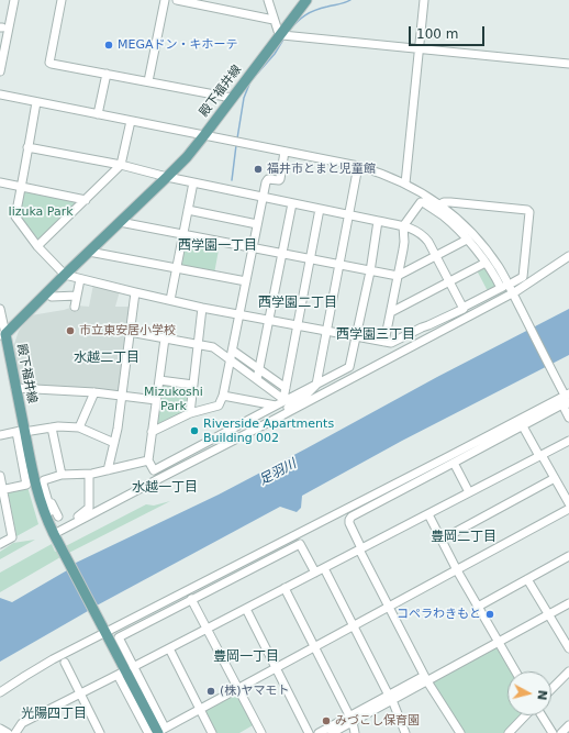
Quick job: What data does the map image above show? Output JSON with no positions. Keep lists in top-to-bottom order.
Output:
{
  "streets": {
    "main road": ["殿下福井線"]
  },
  "districts": [
    "西学園一丁目",
    "西学園二丁目",
    "西学園三丁目",
    "水越二丁目",
    "水越一丁目",
    "豊岡二丁目",
    "豊岡一丁目",
    "光陽四丁目"
  ],
  "water": ["足羽川"],
  "parks": ["Iizuka Park", "Mizukoshi Park"],
  "places": [
    "MEGAドン・キホーテ",
    "福井市とまと児童館",
    "市立東安居小学校",
    "Riverside Apartments Building 002",
    "コペラわきもと",
    "(株)ヤマモト",
    "みづこし保育園"
  ],
  "scale_bar": "100 m",
  "north": "right"
}
